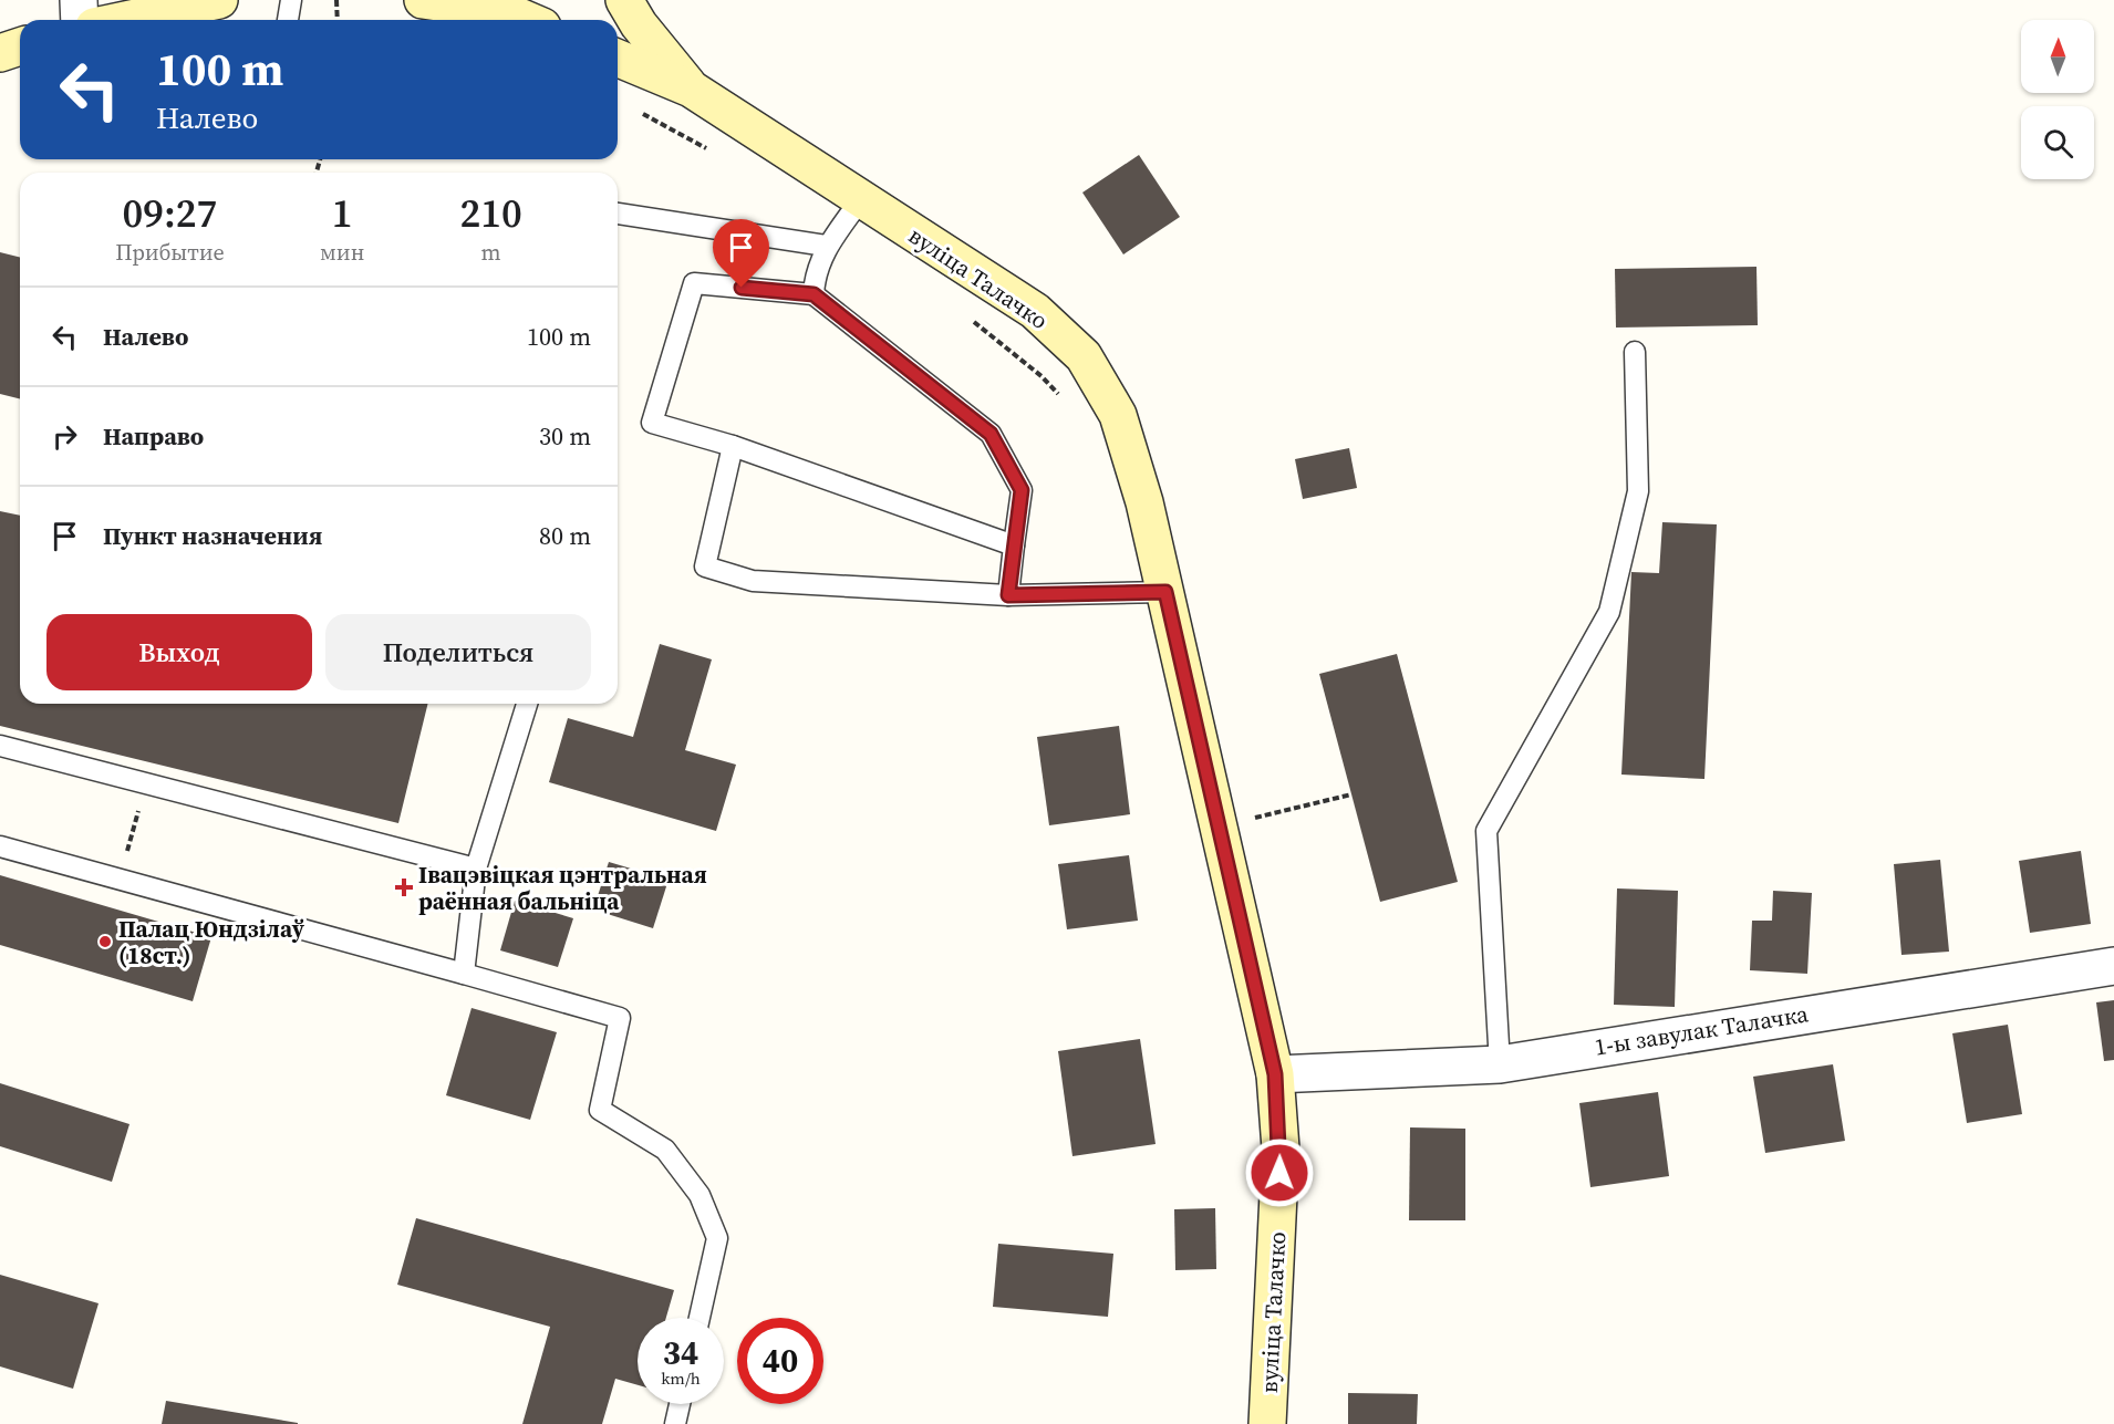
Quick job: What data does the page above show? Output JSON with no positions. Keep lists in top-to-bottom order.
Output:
{
  "streets": {
    "street": ["вуліца Талачко", "1-ы завулак Талачка"]
  },
  "crossings": [
    ["вуліца Талачко", "1-ы завулак Талачка"]
  ],
  "places": {
    "health": ["Івацэвіцкая цэнтральная раённая бальніца"],
    "other": ["Палац Юндзілаў (18ст.)"]
  },
  "north": "top",
  "page": {
    "turn": ["100 m", "Налево"],
    "eta": [
      "09:27",
      "Прибытие",
      "1",
      "мин",
      "210",
      "m"
    ],
    "list": [
      {
        "name": "Налево",
        "value": "100 m"
      },
      {
        "name": "Направо",
        "value": "30 m"
      },
      {
        "name": "Пункт назначения",
        "value": "80 m"
      }
    ],
    "buttons": ["Выход", "Поделиться"],
    "speed": "34 km/h",
    "limit": "40"
  }
}
